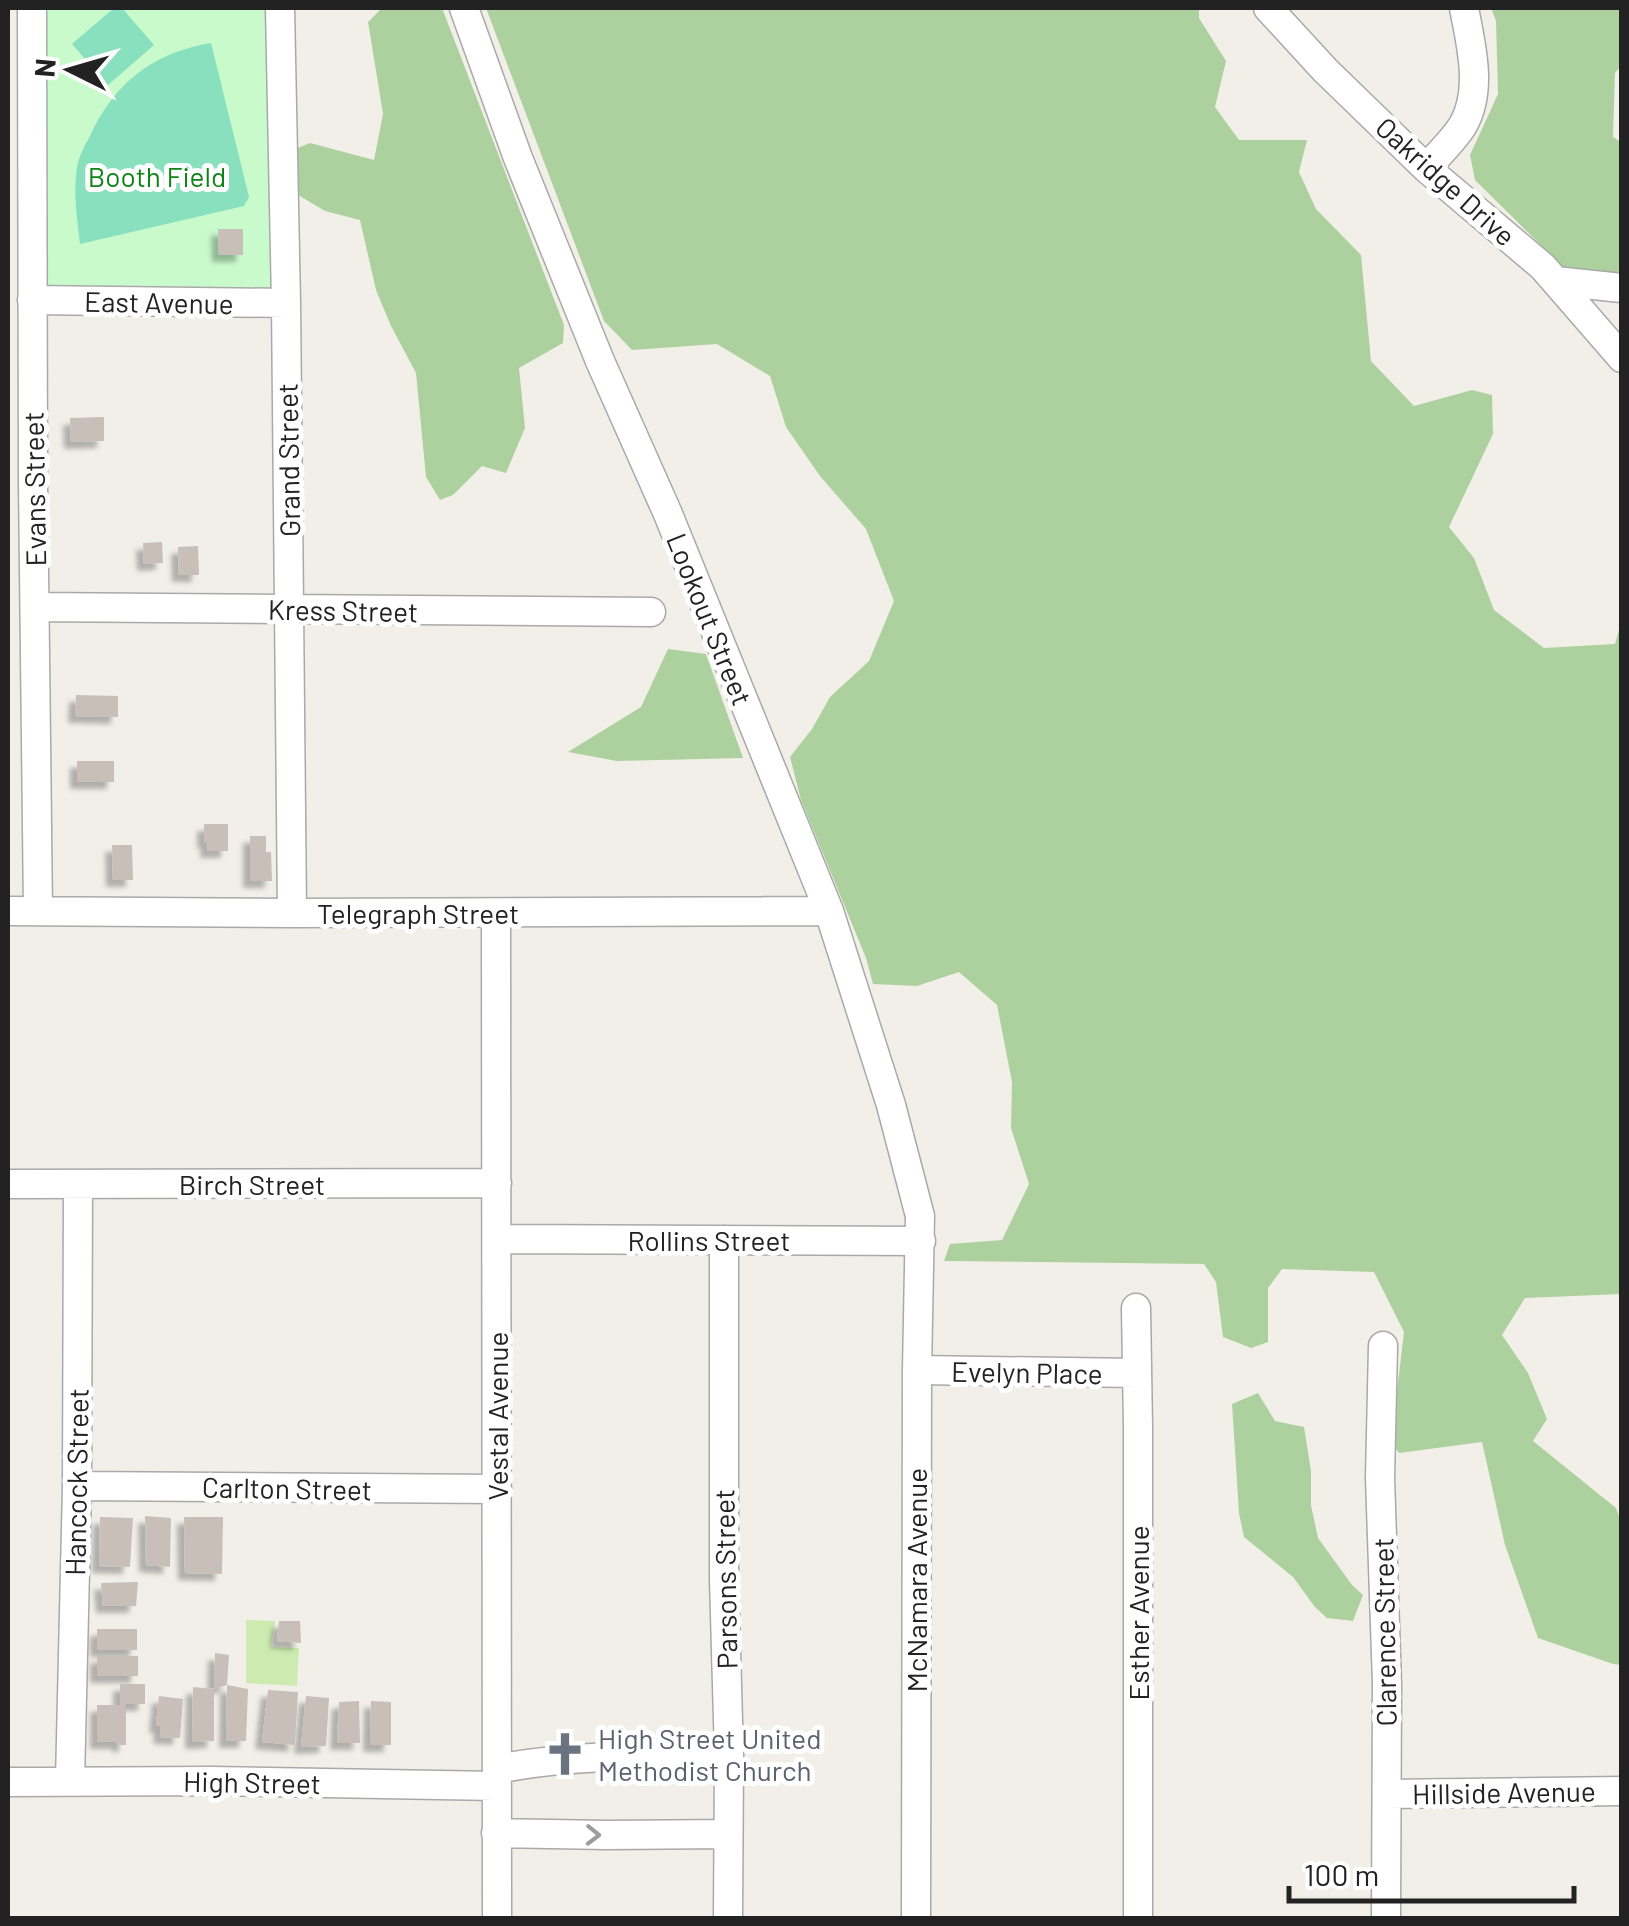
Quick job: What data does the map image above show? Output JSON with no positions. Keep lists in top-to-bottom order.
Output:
{
  "streets": {
    "street": [
      "Oakridge Drive",
      "East Avenue",
      "Grand Street",
      "Evans Street",
      "Kress Street",
      "Lookout Street",
      "Telegraph Street",
      "Birch Street",
      "Rollins Street",
      "Evelyn Place",
      "Vestal Avenue",
      "Hancock Street",
      "Carlton Street",
      "Parsons Street",
      "McNamara Avenue",
      "Esther Avenue",
      "Clarence Street",
      "High Street",
      "Hillside Avenue"
    ]
  },
  "crossings": [
    ["East Avenue", "Grand Street"],
    ["East Avenue", "Evans Street"],
    ["Grand Street", "Kress Street"],
    ["Grand Street", "Telegraph Street"],
    ["Evans Street", "Kress Street"],
    ["Evans Street", "Telegraph Street"],
    ["Lookout Street", "Telegraph Street"],
    ["Lookout Street", "Rollins Street"],
    ["Lookout Street", "McNamara Avenue"],
    ["Telegraph Street", "Vestal Avenue"],
    ["Birch Street", "Vestal Avenue"],
    ["Birch Street", "Hancock Street"],
    ["Rollins Street", "Vestal Avenue"],
    ["Rollins Street", "Parsons Street"],
    ["Rollins Street", "McNamara Avenue"],
    ["Evelyn Place", "McNamara Avenue"],
    ["Evelyn Place", "Esther Avenue"],
    ["Vestal Avenue", "Carlton Street"],
    ["Vestal Avenue", "High Street"],
    ["Hancock Street", "Carlton Street"],
    ["Hancock Street", "High Street"],
    ["Parsons Street", "High Street"],
    ["Clarence Street", "Hillside Avenue"]
  ],
  "parks": ["Booth Field"],
  "places": {
    "church": ["High Street United Methodist Church"]
  },
  "scale_bar": "100 m",
  "north": "left"
}
